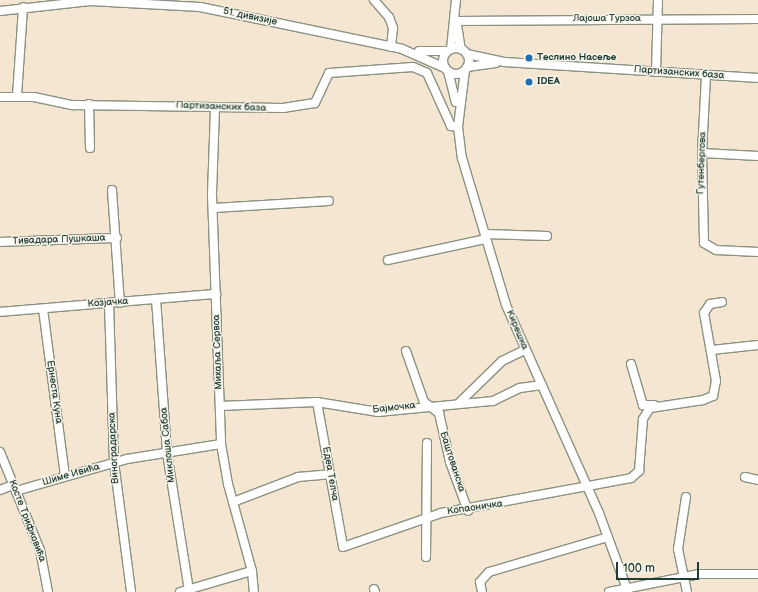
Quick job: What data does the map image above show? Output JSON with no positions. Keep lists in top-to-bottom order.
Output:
{
  "streets": {
    "street": [
      "51. дивизије",
      "Лајоша Турзоа",
      "Партизанских база",
      "Гутенбергова",
      "Тивадара Пушкаша",
      "Козјачка",
      "Кирешка",
      "Михаља Сервоа",
      "Ернеста Куна",
      "Бајмочка",
      "Миклоша Сабоа",
      "Виноградарска",
      "Баштованска",
      "Едеа Телча",
      "Шиме Ивића",
      "Копаоничка",
      "Косте Трифковића"
    ]
  },
  "crossings": [
    ["51. дивизије", "Партизанских база"],
    ["51. дивизије", "Кирешка"],
    ["Партизанских база", "Гутенбергова"],
    ["Партизанских база", "Кирешка"],
    ["Партизанских база", "Михаља Сервоа"],
    ["Козјачка", "Михаља Сервоа"],
    ["Козјачка", "Ернеста Куна"],
    ["Козјачка", "Миклоша Сабоа"],
    ["Козјачка", "Виноградарска"],
    ["Кирешка", "Бајмочка"],
    ["Кирешка", "Копаоничка"],
    ["Михаља Сервоа", "Бајмочка"],
    ["Михаља Сервоа", "Шиме Ивића"],
    ["Ернеста Куна", "Шиме Ивића"],
    ["Бајмочка", "Баштованска"],
    ["Бајмочка", "Едеа Телча"],
    ["Миклоша Сабоа", "Шиме Ивића"],
    ["Виноградарска", "Шиме Ивића"],
    ["Баштованска", "Копаоничка"],
    ["Едеа Телча", "Копаоничка"],
    ["Шиме Ивића", "Косте Трифковића"]
  ],
  "places": ["Теслино Насеље", "IDEA"],
  "scale_bar": "100 m"
}
